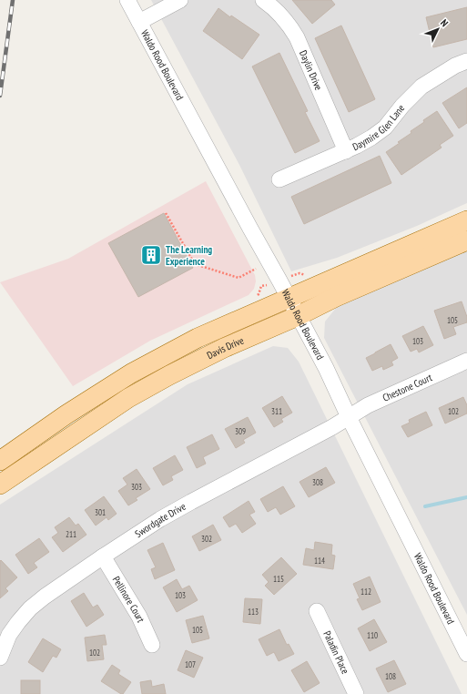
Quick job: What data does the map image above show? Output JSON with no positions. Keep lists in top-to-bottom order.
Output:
{
  "streets": {
    "main road": ["Davis Drive"],
    "street": [
      "Waldo Rood Boulevard",
      "Daylin Drive",
      "Daymire Glen Lane",
      "Chestone Court",
      "Swordgate Drive",
      "Pellinore Court",
      "Paladin Place"
    ]
  },
  "crossings": [
    ["Waldo Rood Boulevard", "Davis Drive"],
    ["Waldo Rood Boulevard", "Chestone Court"],
    ["Waldo Rood Boulevard", "Swordgate Drive"],
    ["Daylin Drive", "Daymire Glen Lane"],
    ["Chestone Court", "Swordgate Drive"],
    ["Swordgate Drive", "Pellinore Court"]
  ],
  "places": {
    "building": ["The Learning Experience"]
  },
  "house_numbers": [
    "105",
    "103",
    "311",
    "102",
    "309",
    "308",
    "303",
    "301",
    "211",
    "302",
    "114",
    "115",
    "112",
    "103",
    "113",
    "105",
    "110",
    "102",
    "107",
    "108"
  ],
  "north": "top right"
}
